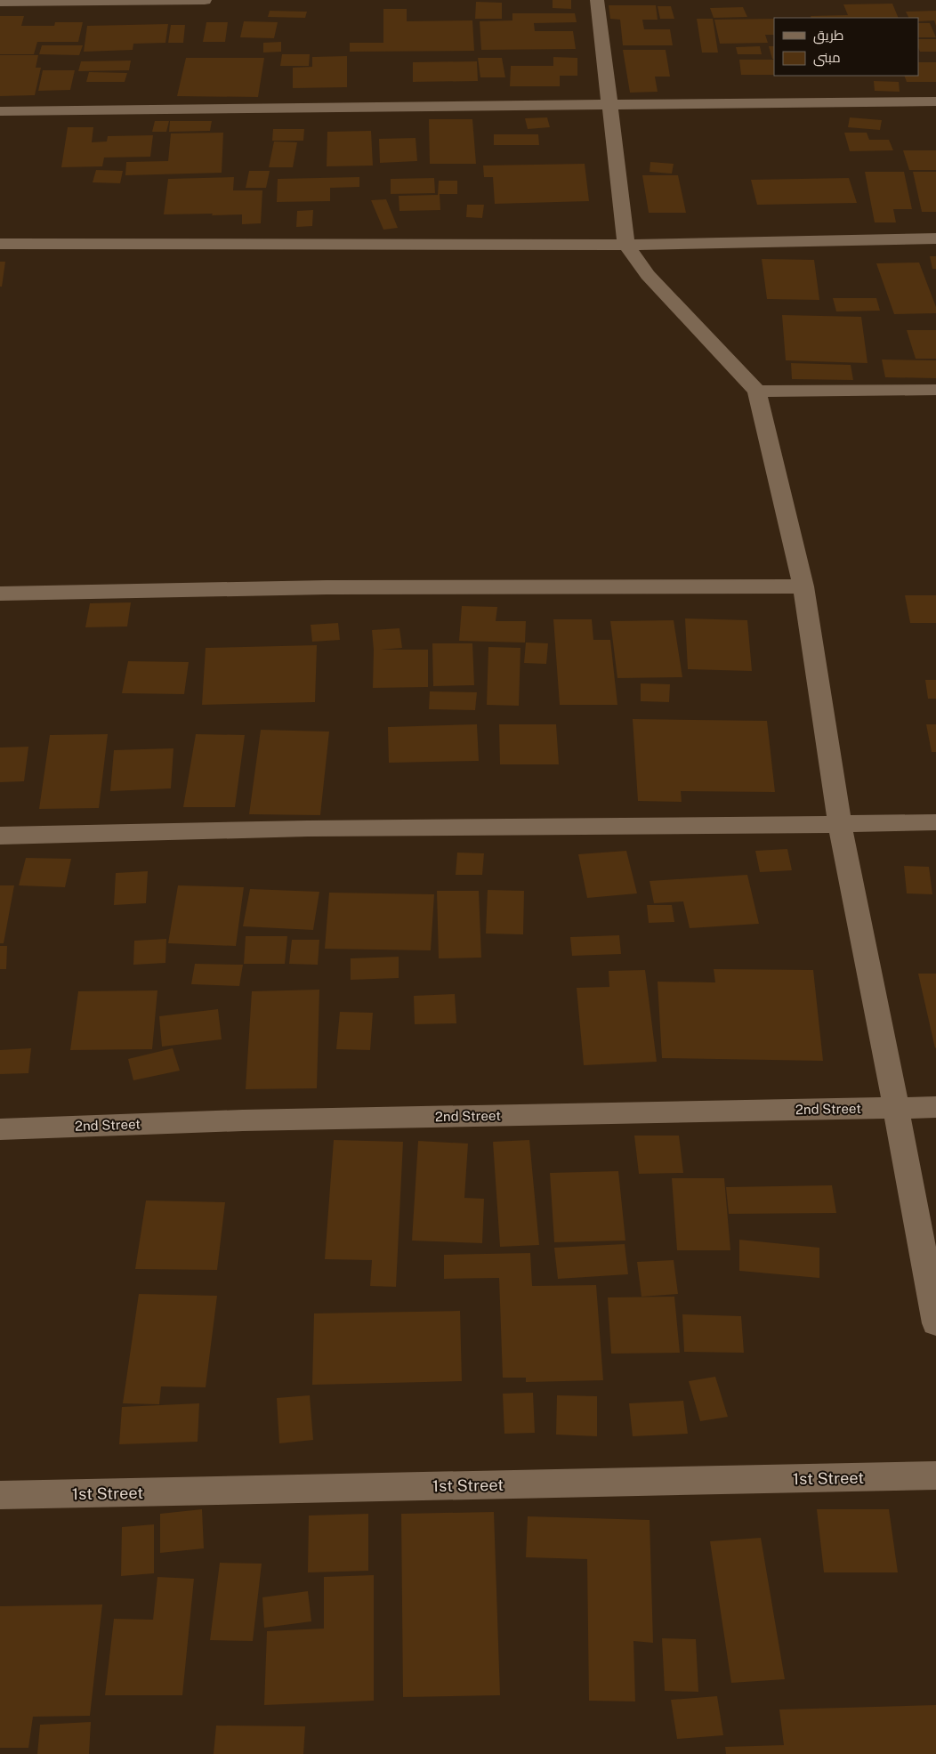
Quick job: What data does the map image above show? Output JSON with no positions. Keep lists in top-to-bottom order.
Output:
{
  "streets": {
    "street": ["2nd Street", "1st Street"]
  },
  "legend": ["طريق", "مبنى"]
}
